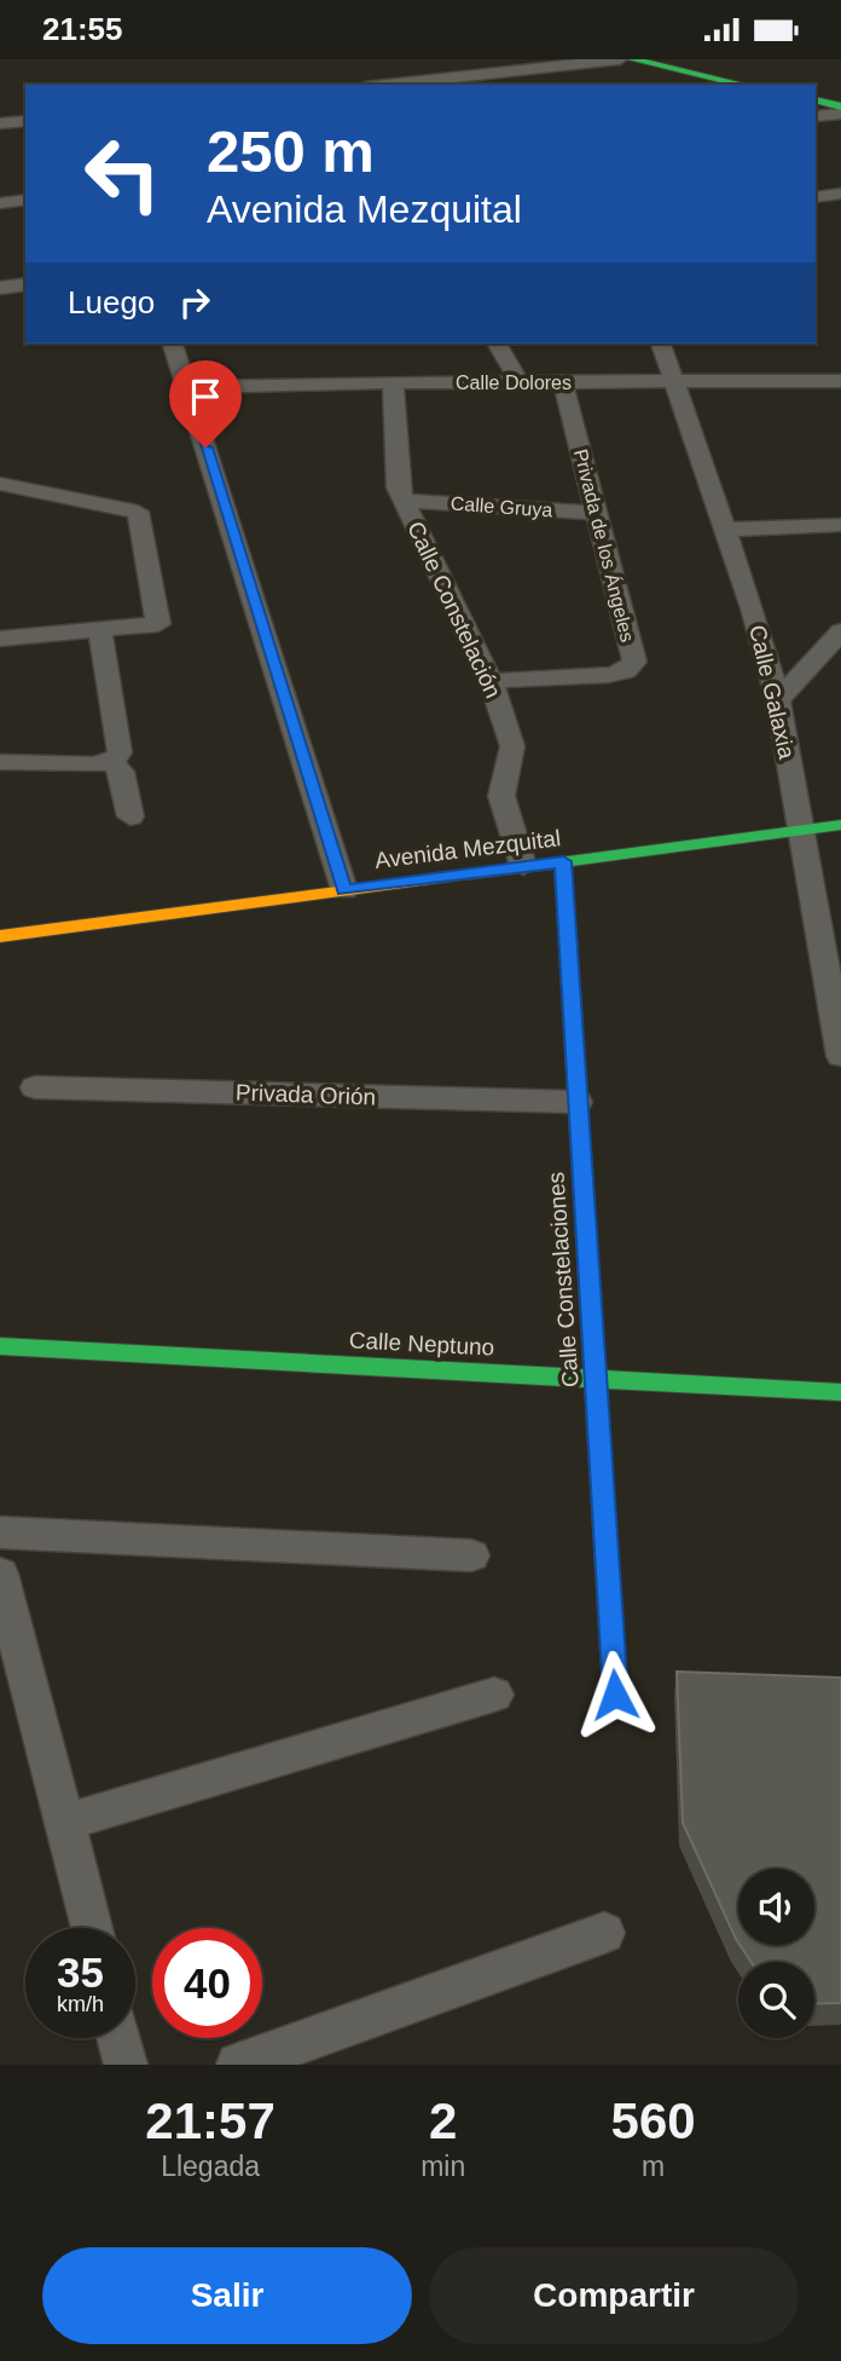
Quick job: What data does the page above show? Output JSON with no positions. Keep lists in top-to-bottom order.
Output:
{
  "streets": {
    "street": [
      "Calle Dolores",
      "Calle Gruya",
      "Privada de los Ángeles",
      "Calle Constelación",
      "Calle Galaxia",
      "Avenida Mezquital",
      "Privada Orión",
      "Calle Constelaciones",
      "Calle Neptuno"
    ]
  },
  "crossings": [
    ["Calle Dolores", "Privada de los Ángeles"],
    ["Calle Dolores", "Calle Constelación"],
    ["Calle Dolores", "Calle Galaxia"],
    ["Calle Gruya", "Privada de los Ángeles"],
    ["Calle Gruya", "Calle Constelación"],
    ["Privada de los Ángeles", "Calle Constelación"],
    ["Calle Constelación", "Avenida Mezquital"],
    ["Calle Galaxia", "Avenida Mezquital"],
    ["Avenida Mezquital", "Calle Constelaciones"],
    ["Privada Orión", "Calle Constelaciones"],
    ["Calle Constelaciones", "Calle Neptuno"]
  ],
  "page": {
    "status": "21:55",
    "turn": ["250 m", "Avenida Mezquital"],
    "then": "Luego",
    "speed": "35 km/h",
    "limit": "40",
    "eta": [
      "21:57",
      "Llegada",
      "2",
      "min",
      "560",
      "m"
    ],
    "buttons": ["Salir", "Compartir"]
  }
}
